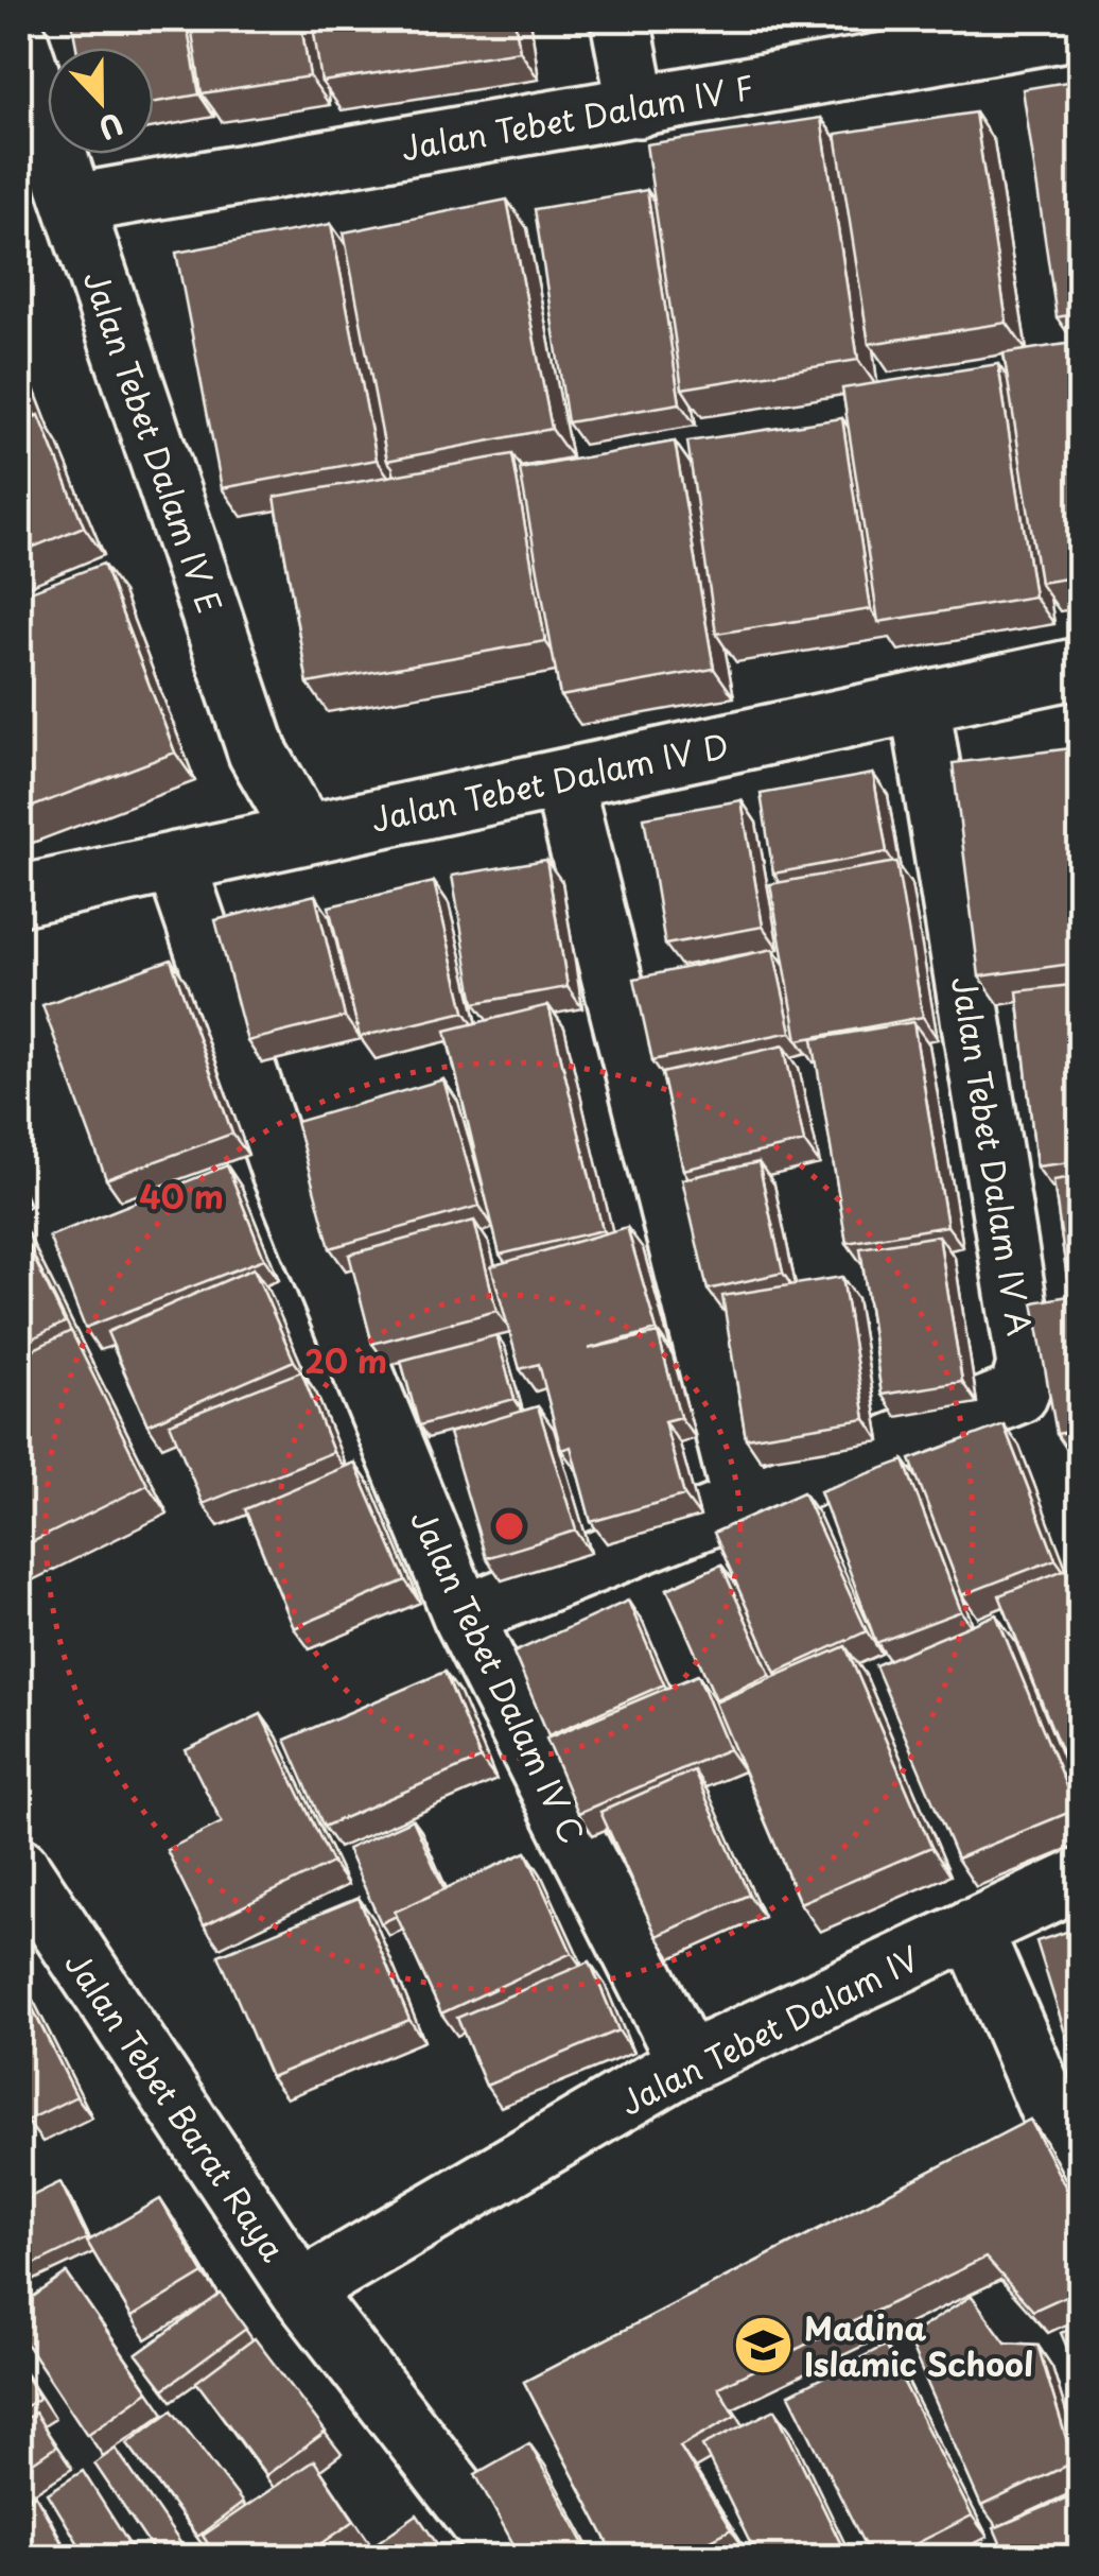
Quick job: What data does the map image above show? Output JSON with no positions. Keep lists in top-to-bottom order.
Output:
{
  "streets": {
    "street": [
      "Jalan Tebet Dalam IV F",
      "Jalan Tebet Dalam IV E",
      "Jalan Tebet Dalam IV D",
      "Jalan Tebet Dalam IV A",
      "Jalan Tebet Dalam IV C",
      "Jalan Tebet Dalam IV",
      "Jalan Tebet Barat Raya"
    ]
  },
  "crossings": [
    ["Jalan Tebet Dalam IV F", "Jalan Tebet Dalam IV E"],
    ["Jalan Tebet Dalam IV E", "Jalan Tebet Dalam IV D"],
    ["Jalan Tebet Dalam IV D", "Jalan Tebet Dalam IV A"],
    ["Jalan Tebet Dalam IV D", "Jalan Tebet Dalam IV C"],
    ["Jalan Tebet Dalam IV A", "Jalan Tebet Dalam IV C"],
    ["Jalan Tebet Dalam IV C", "Jalan Tebet Dalam IV"],
    ["Jalan Tebet Dalam IV", "Jalan Tebet Barat Raya"]
  ],
  "places": {
    "school or university": ["Madina Islamic School"]
  },
  "north": "bottom",
  "rings": ["40 m", "20 m"]
}
